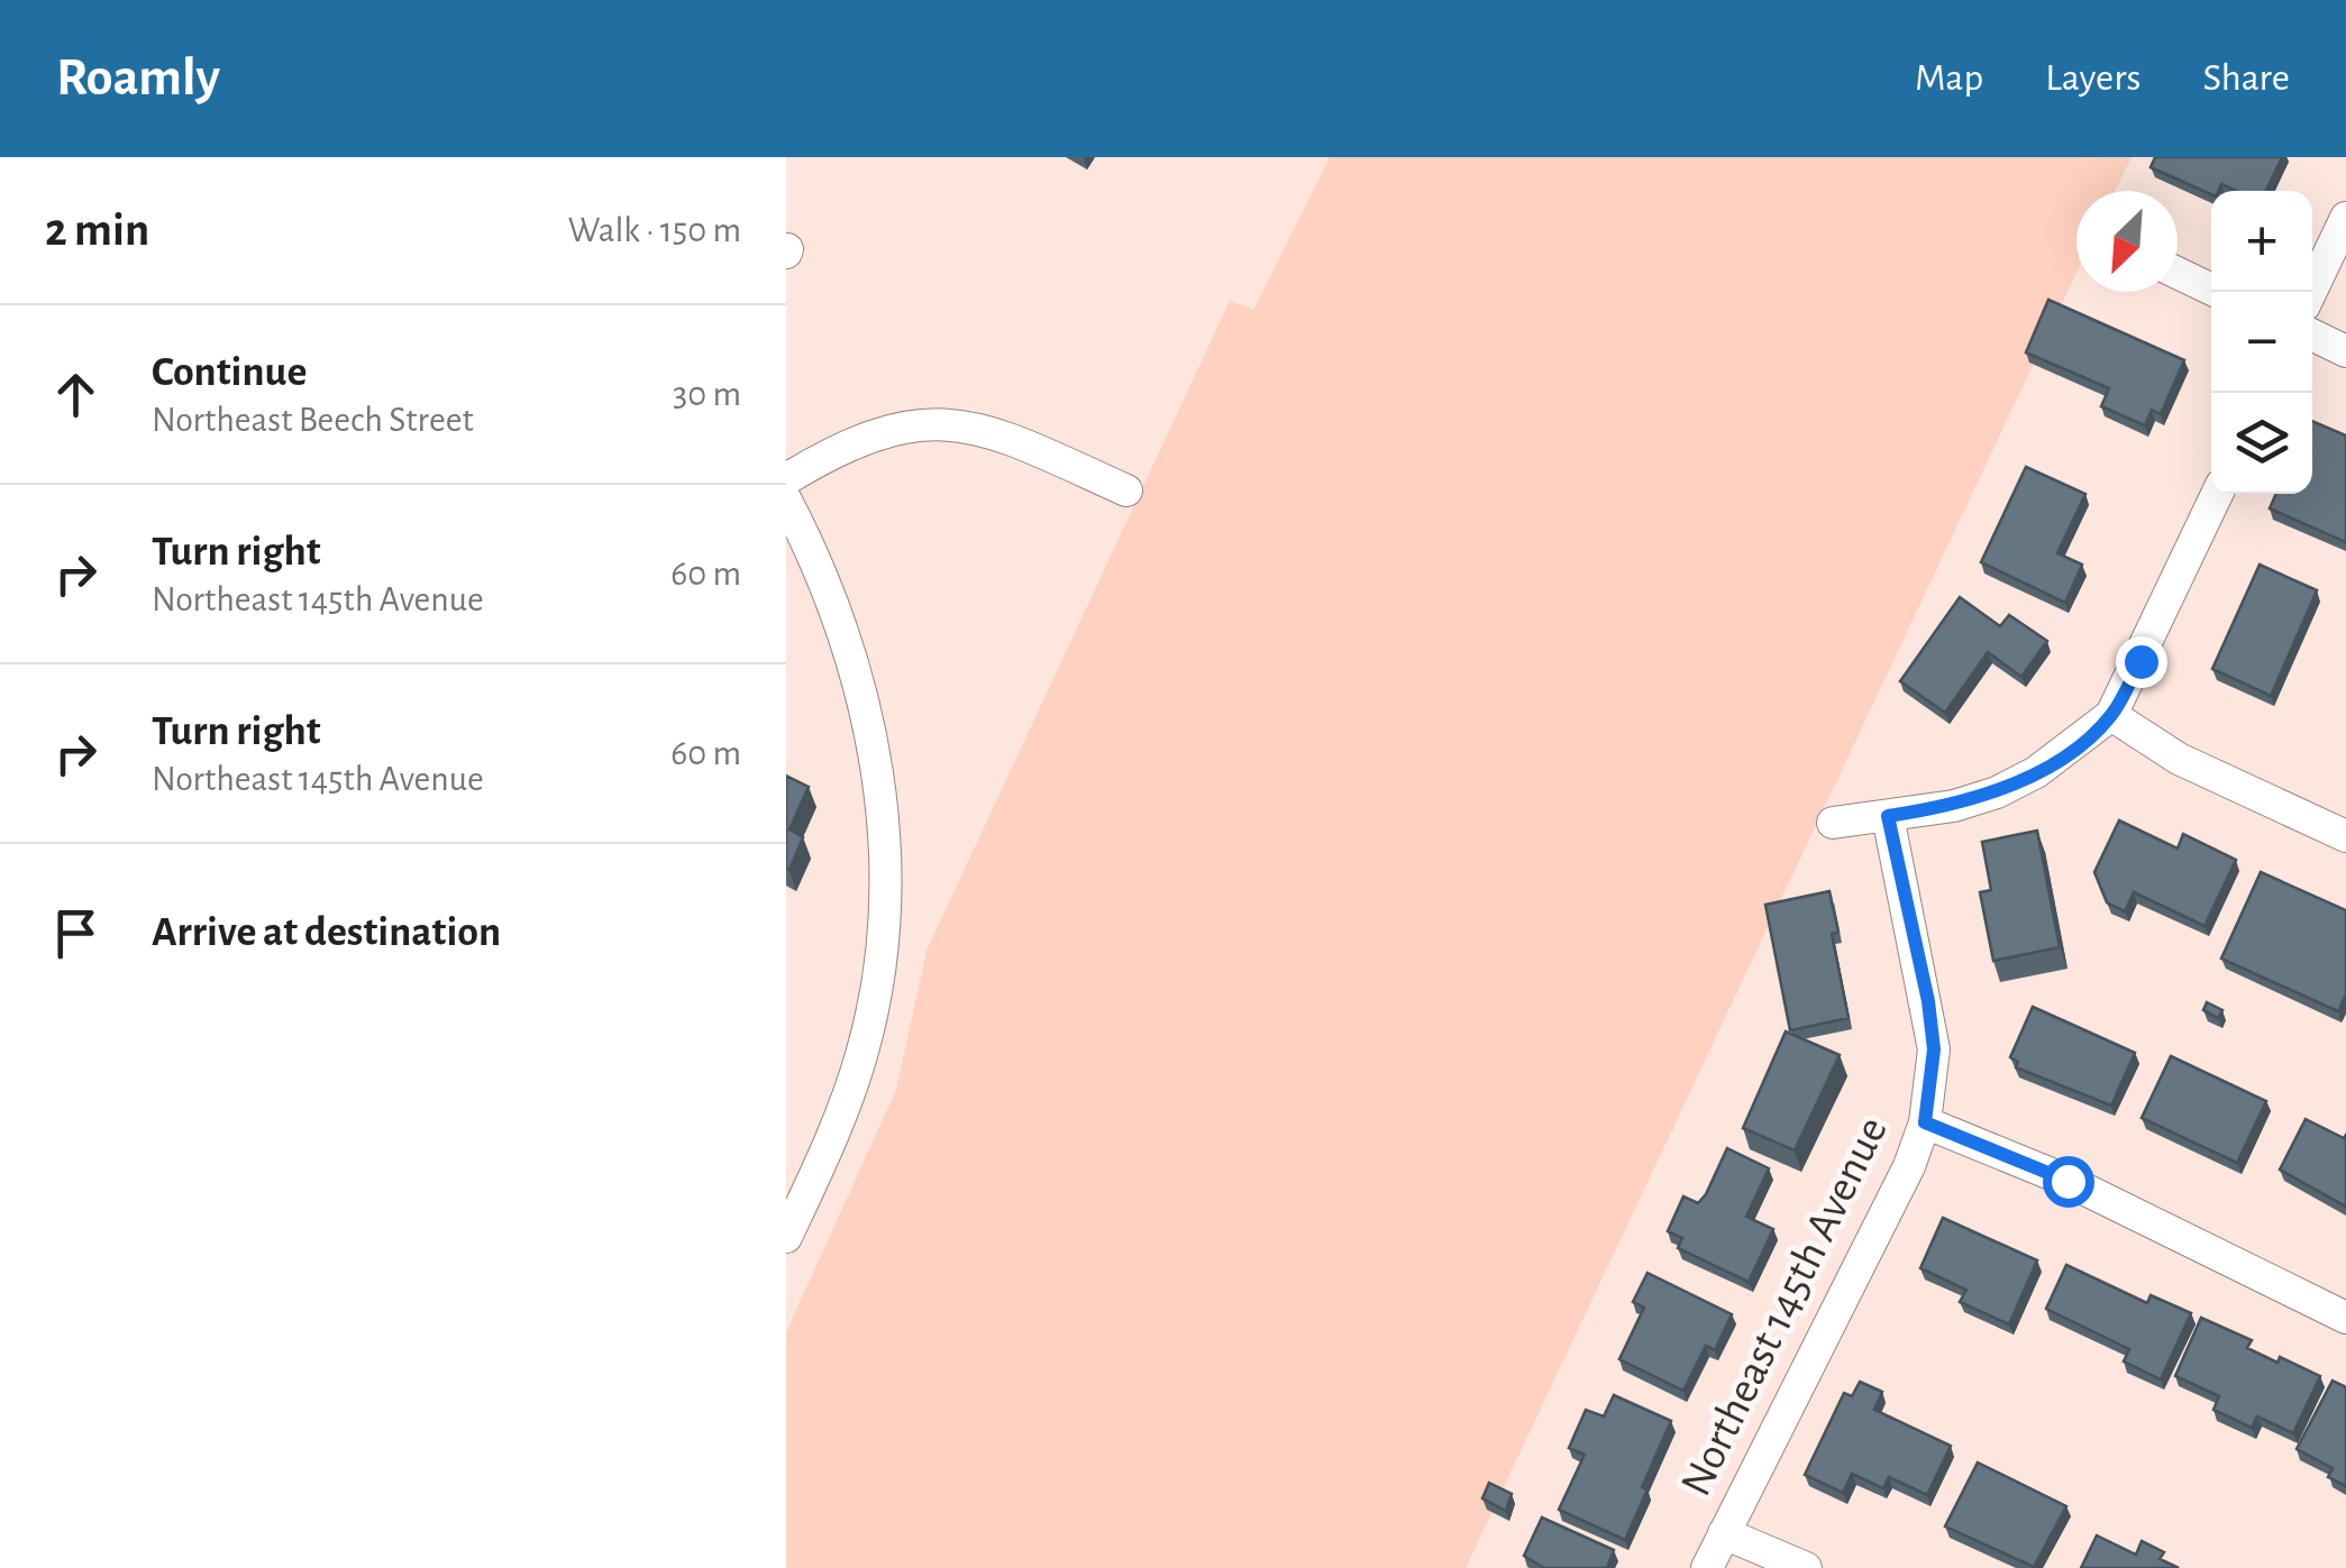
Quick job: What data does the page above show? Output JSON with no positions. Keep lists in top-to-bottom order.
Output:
{
  "streets": {
    "street": ["Northeast 145th Avenue"]
  },
  "north": "bottom left",
  "page": {
    "header": "Roamly",
    "nav": ["Map", "Layers", "Share"],
    "heading": ["2 min", "Walk · 150 m"],
    "map_buttons": ["+", "−"],
    "list": [
      ["Continue", "Northeast Beech Street", "30 m"],
      ["Turn right", "Northeast 145th Avenue", "60 m"],
      ["Turn right", "Northeast 145th Avenue", "60 m"],
      "Arrive at destination"
    ]
  }
}
